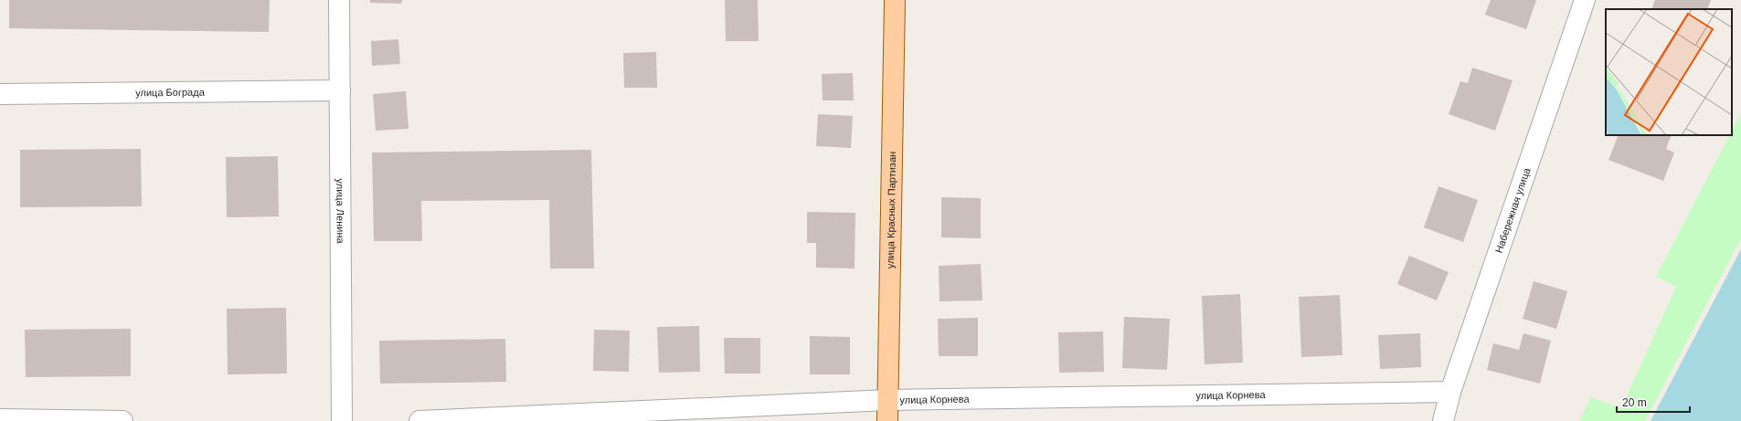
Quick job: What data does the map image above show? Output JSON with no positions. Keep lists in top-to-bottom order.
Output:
{
  "streets": {
    "main road": ["улица Красных Партизан"],
    "street": [
      "улица Бограда",
      "Набережная улица",
      "улица Ленина",
      "улица Корнева"
    ]
  },
  "crossings": [
    ["улица Бограда", "улица Ленина"],
    ["улица Красных Партизан", "улица Корнева"],
    ["Набережная улица", "улица Корнева"]
  ],
  "scale_bar": "20 m"
}
